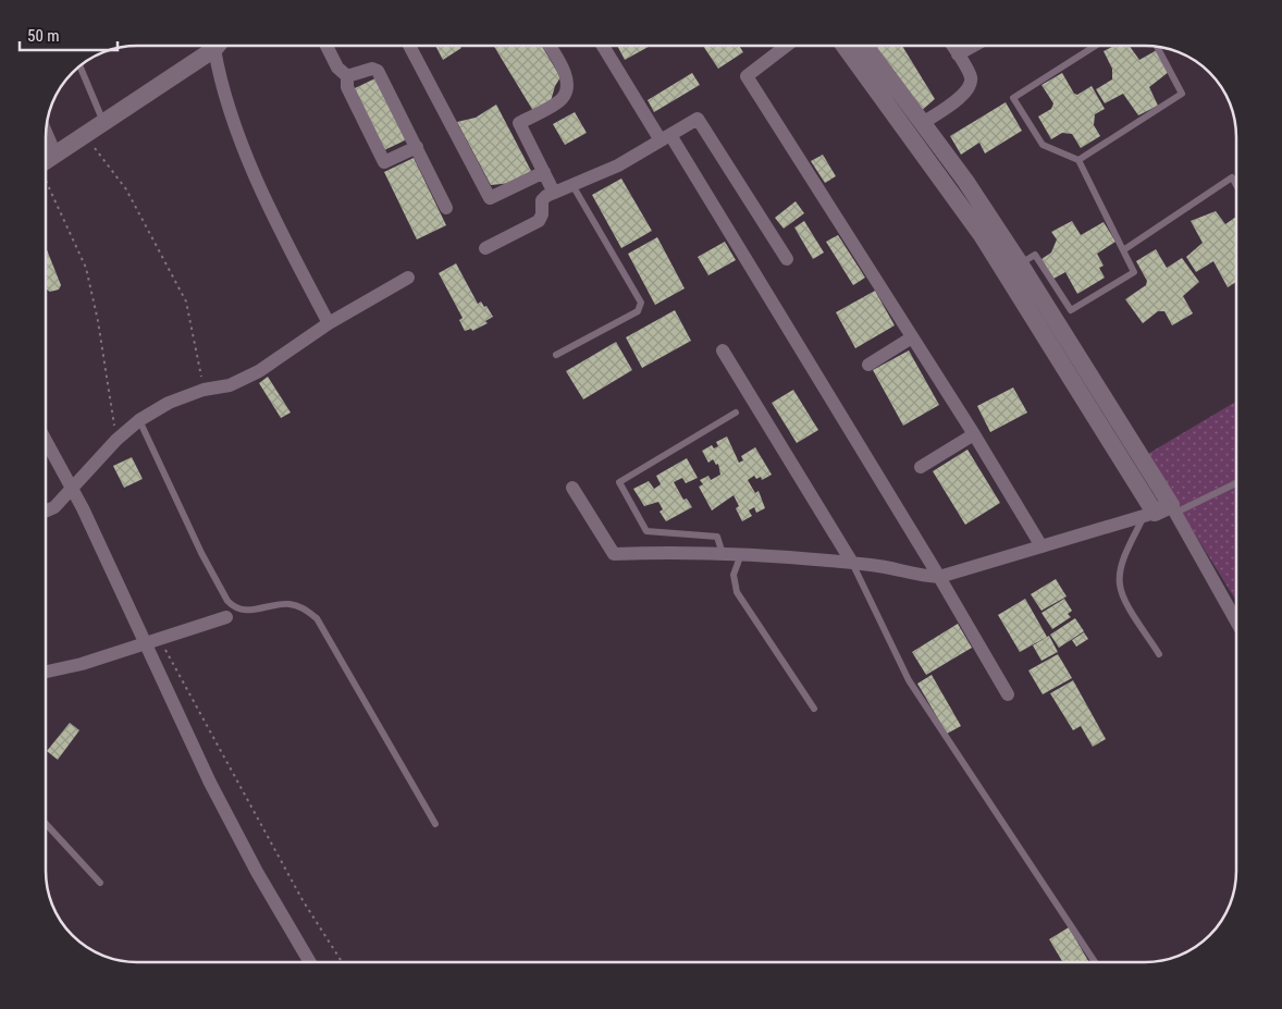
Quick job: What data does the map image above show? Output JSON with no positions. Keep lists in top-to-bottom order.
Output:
{
  "scale_bar": "50 m"
}
